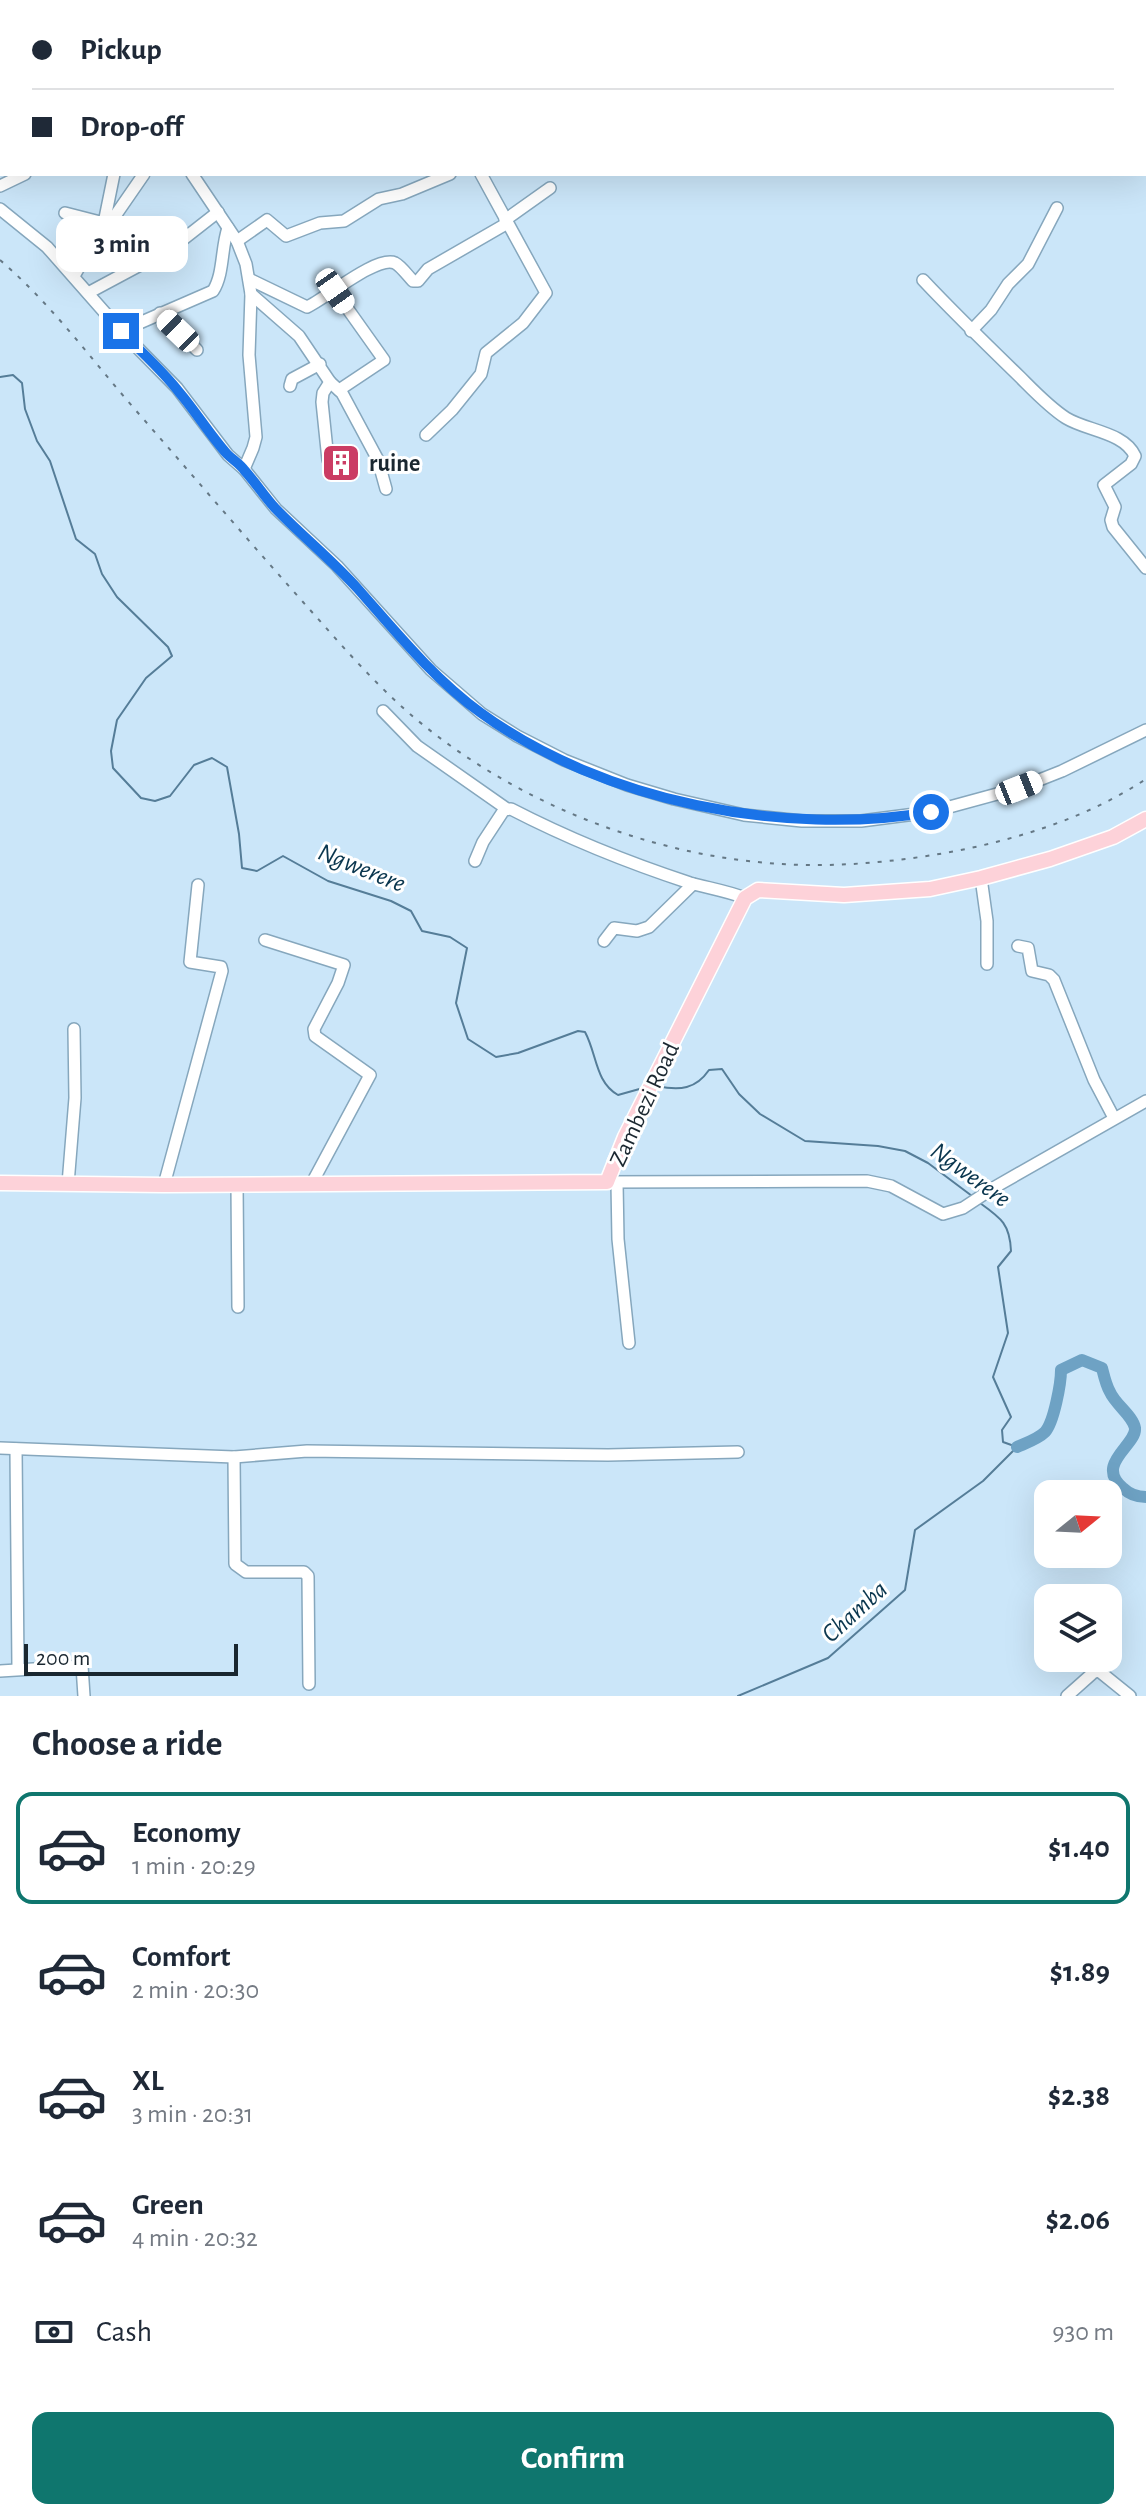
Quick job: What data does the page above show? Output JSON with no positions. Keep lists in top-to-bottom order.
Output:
{
  "streets": {
    "main road": ["Zambezi Road"]
  },
  "water": ["Ngwerere", "Chamba"],
  "places": {
    "building": ["ruine"]
  },
  "scale_bar": "200 m",
  "north": "right",
  "page": {
    "banner": ["Pickup", "Drop-off"],
    "bubble": "3 min",
    "scale": "200 m",
    "heading": "Choose a ride",
    "list": [
      {
        "name": "Economy",
        "note": "1 min · 20:29",
        "value": "$1.40"
      },
      {
        "name": "Comfort",
        "note": "2 min · 20:30",
        "value": "$1.89"
      },
      {
        "name": "XL",
        "note": "3 min · 20:31",
        "value": "$2.38"
      },
      {
        "name": "Green",
        "note": "4 min · 20:32",
        "value": "$2.06"
      }
    ],
    "pay": ["Cash", "930 m"],
    "buttons": "Confirm"
  }
}
